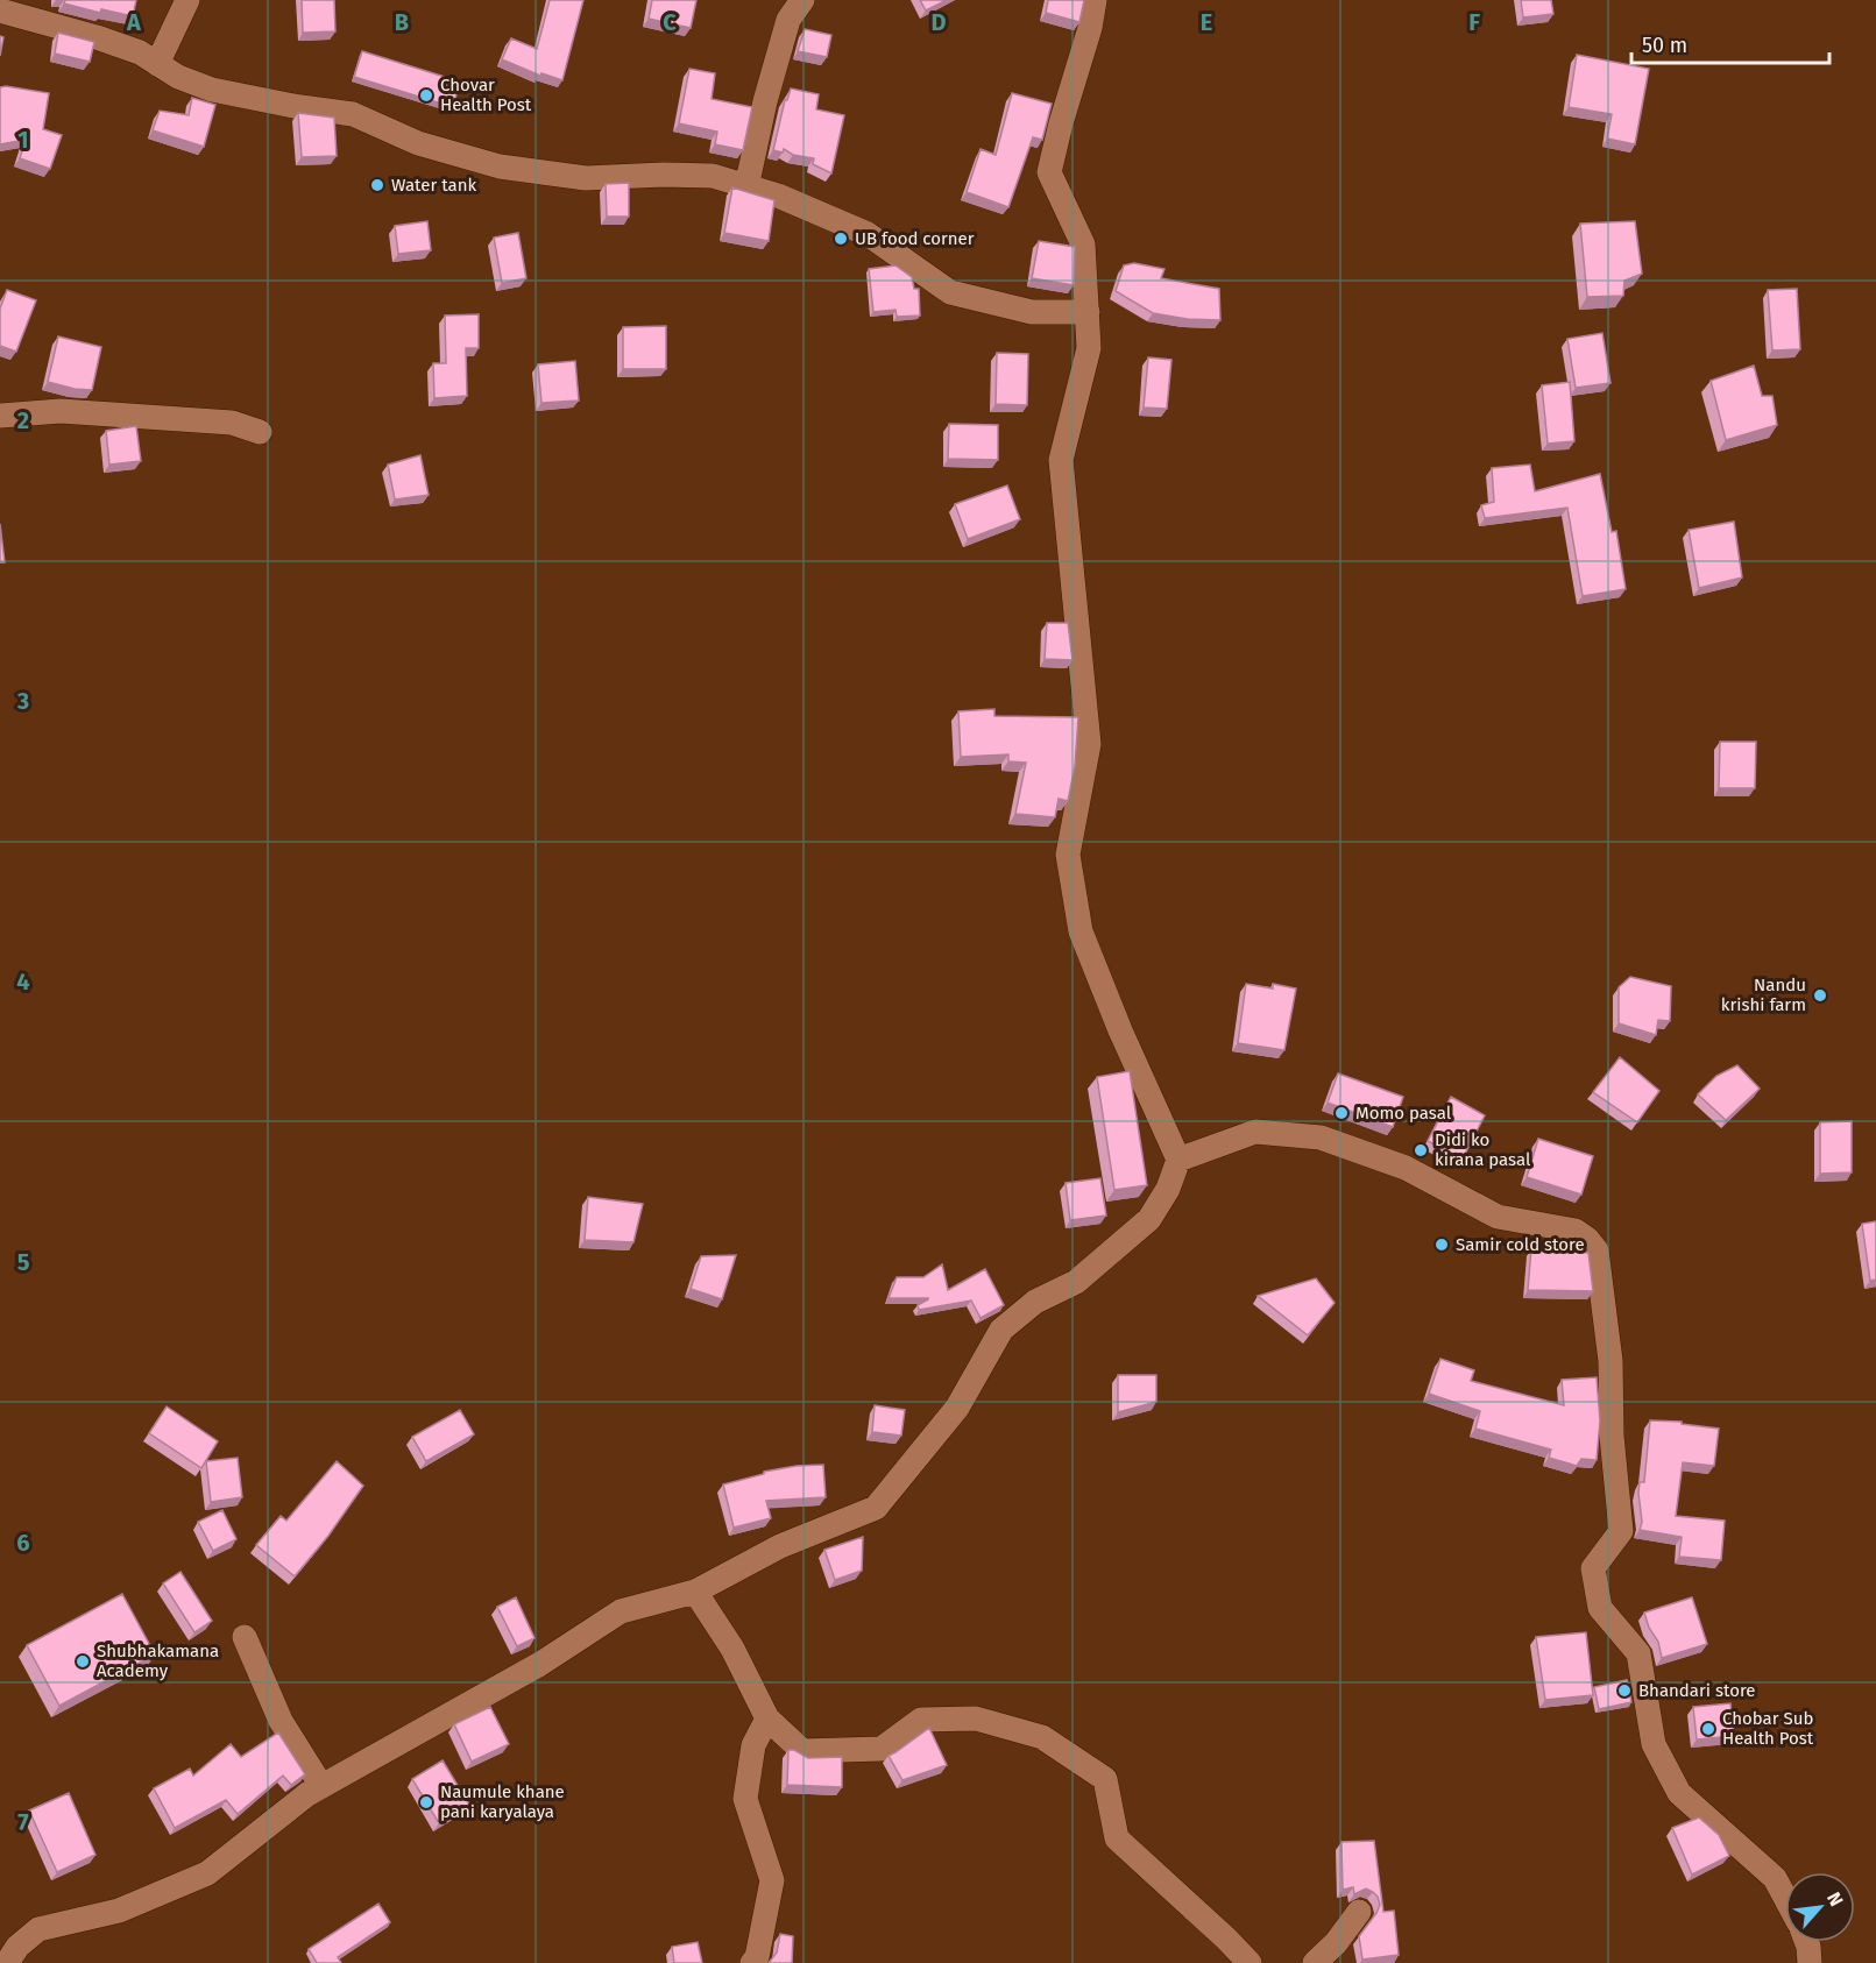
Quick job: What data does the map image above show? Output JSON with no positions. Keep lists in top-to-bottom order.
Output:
{
  "places": [
    "Chovar Health Post",
    "Water tank",
    "UB food corner",
    "Nandu krishi farm",
    "Momo pasal",
    "Didi ko kirana pasal",
    "Samir cold store",
    "Shubhakamana Academy",
    "Bhandari store",
    "Chobar Sub Health Post",
    "Naumule khane pani karyalaya"
  ],
  "scale_bar": "50 m",
  "north": "top right",
  "grid": {
    "columns": [
      "A",
      "B",
      "C",
      "D",
      "E",
      "F"
    ],
    "rows": [
      "1",
      "2",
      "3",
      "4",
      "5",
      "6",
      "7"
    ]
  }
}
